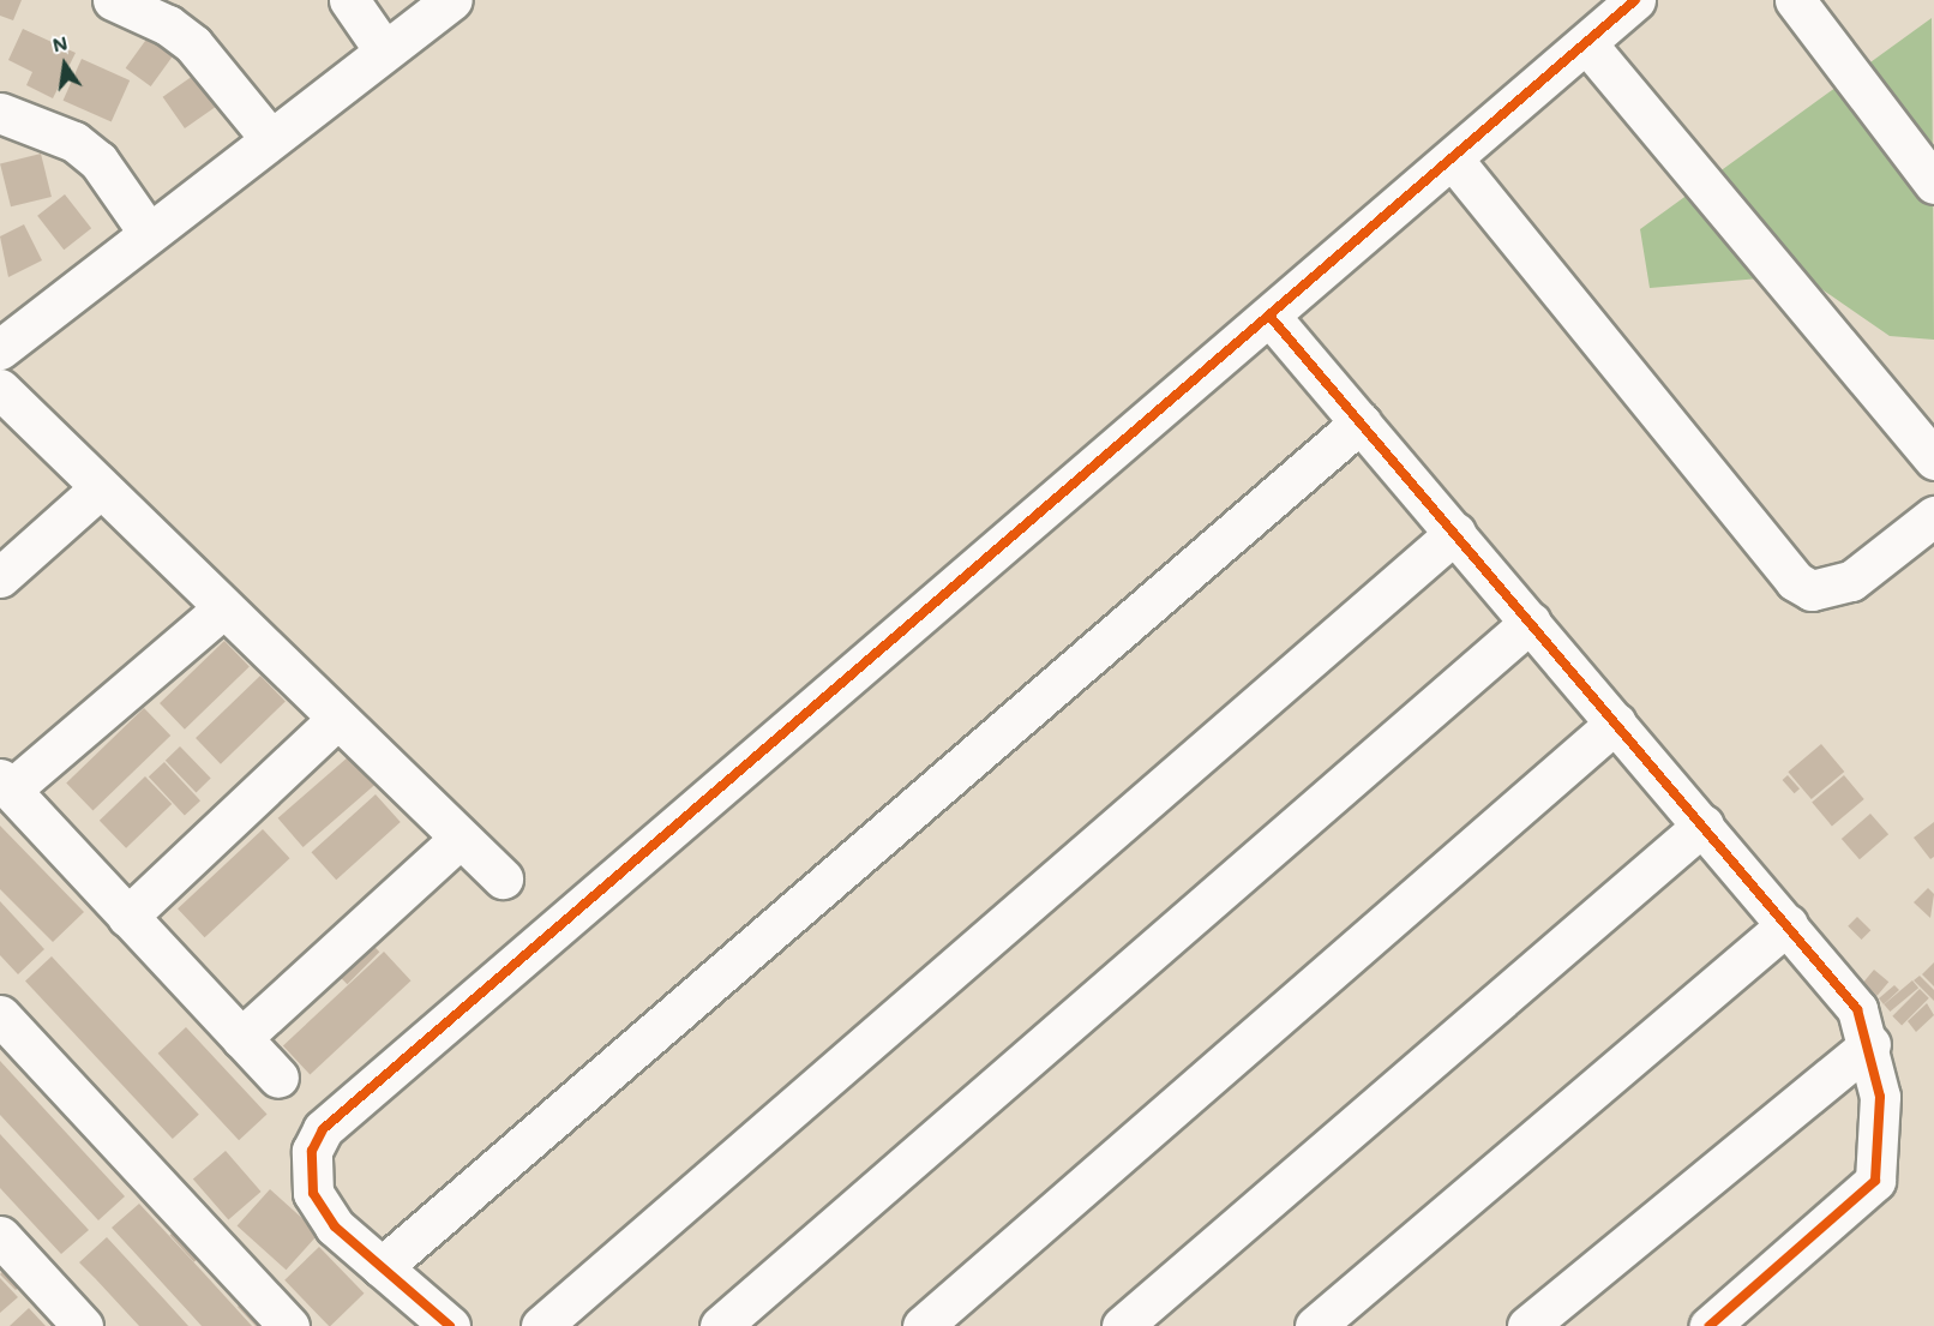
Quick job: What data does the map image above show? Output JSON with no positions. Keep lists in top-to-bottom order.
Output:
{
  "north": "top"
}
